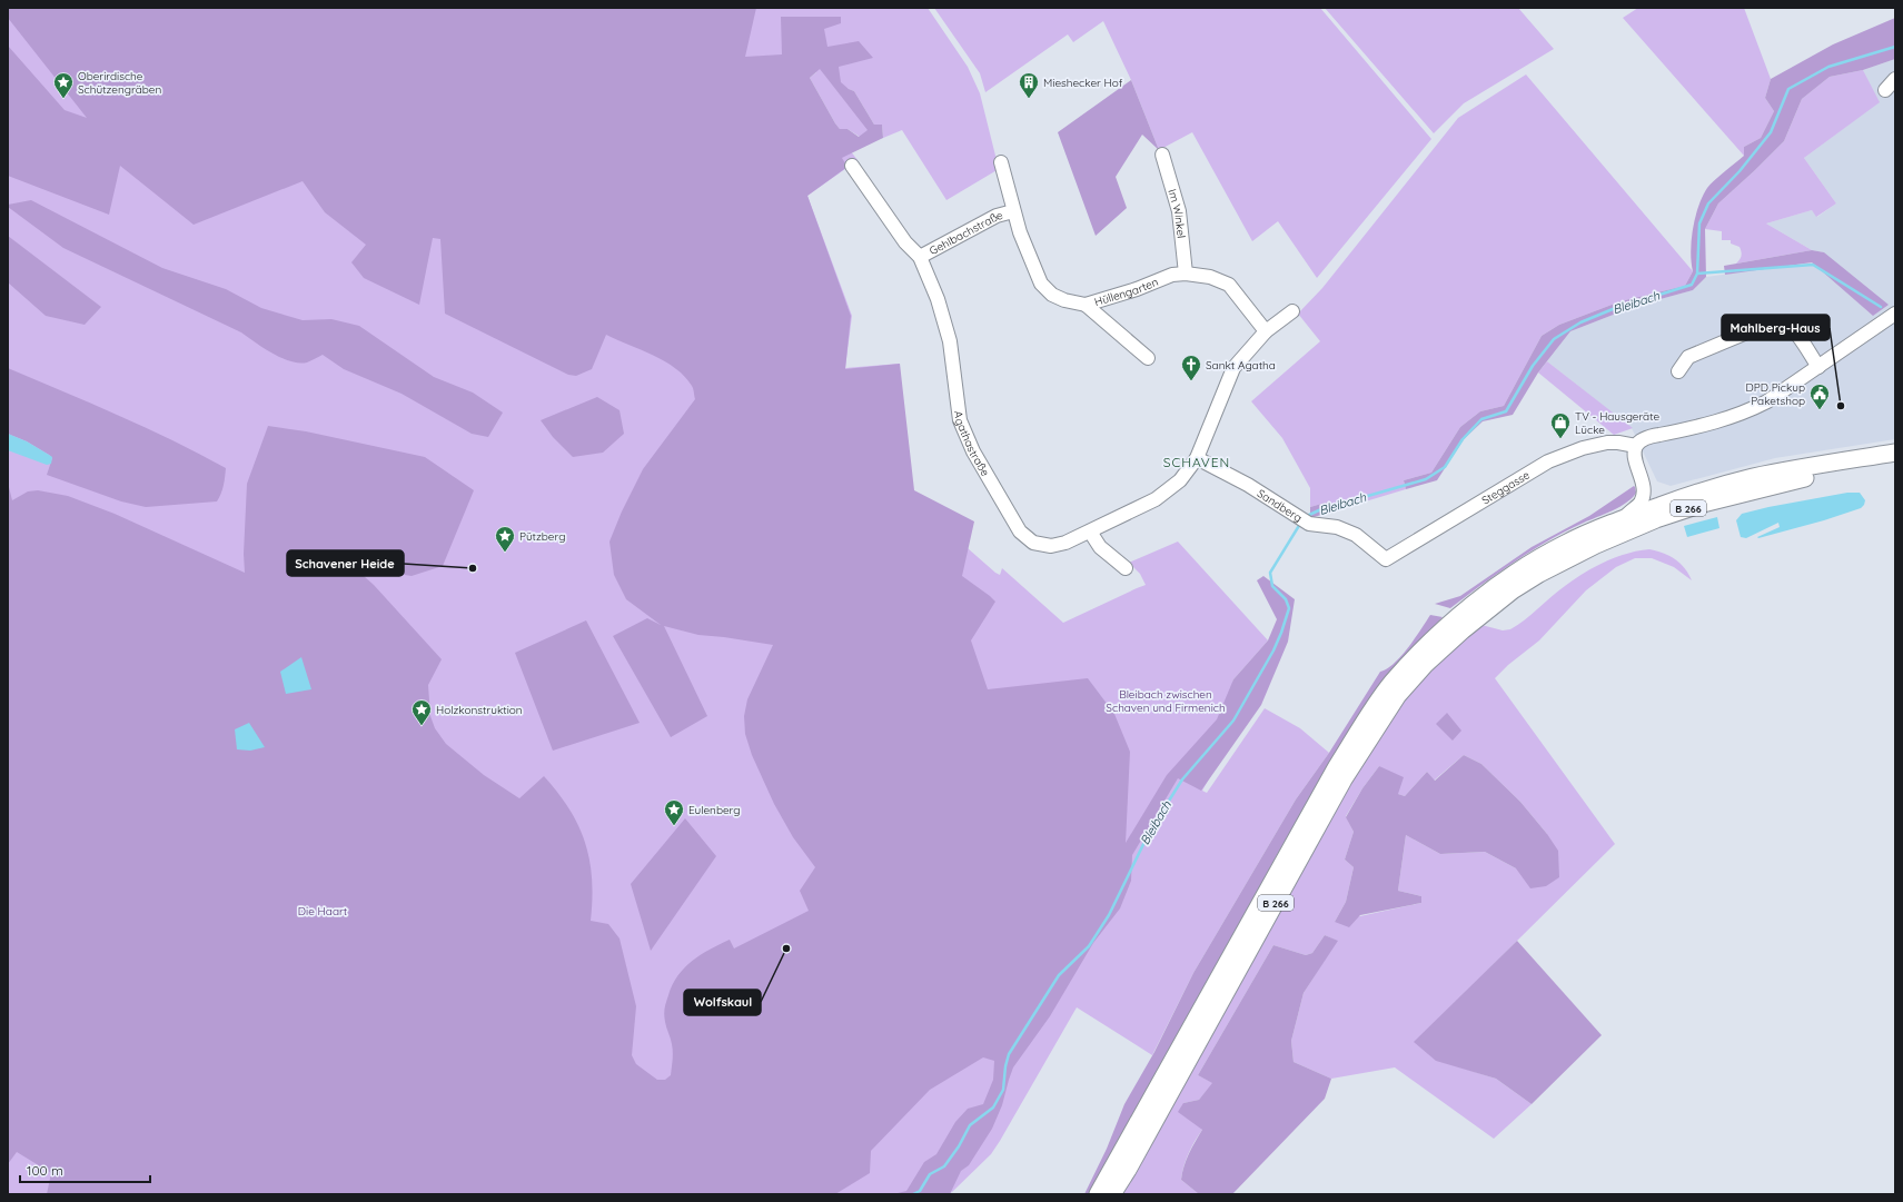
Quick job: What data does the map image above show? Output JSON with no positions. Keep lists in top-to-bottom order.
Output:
{
  "streets": {
    "main road": ["B 266"],
    "street": [
      "Im Winkel",
      "Gehlbachstraße",
      "Hüllengarten",
      "Agathastraße",
      "Steggasse",
      "Sandberg"
    ]
  },
  "crossings": [
    ["Im Winkel", "Hüllengarten"],
    ["Gehlbachstraße", "Hüllengarten"],
    ["Gehlbachstraße", "Agathastraße"],
    ["Hüllengarten", "Agathastraße"],
    ["Agathastraße", "Sandberg"],
    ["Steggasse", "Sandberg"]
  ],
  "districts": ["SCHAVEN"],
  "water": ["Bleibach"],
  "parks": ["Bleibach zwischen Schaven und Firmenich", "Die Haart"],
  "places": {
    "place": [
      "Oberirdische Schützengräben",
      "Pützberg",
      "Holzkonstruktion",
      "Eulenberg"
    ],
    "building": ["Mieshecker Hof"],
    "church": ["Sankt Agatha"],
    "other": ["Mahlberg-Haus", "Schavener Heide", "Wolfskaul"],
    "public building": ["DPD Pickup Paketshop"],
    "shop": ["TV - Hausgeräte Lücke"]
  },
  "scale_bar": "100 m"
}
